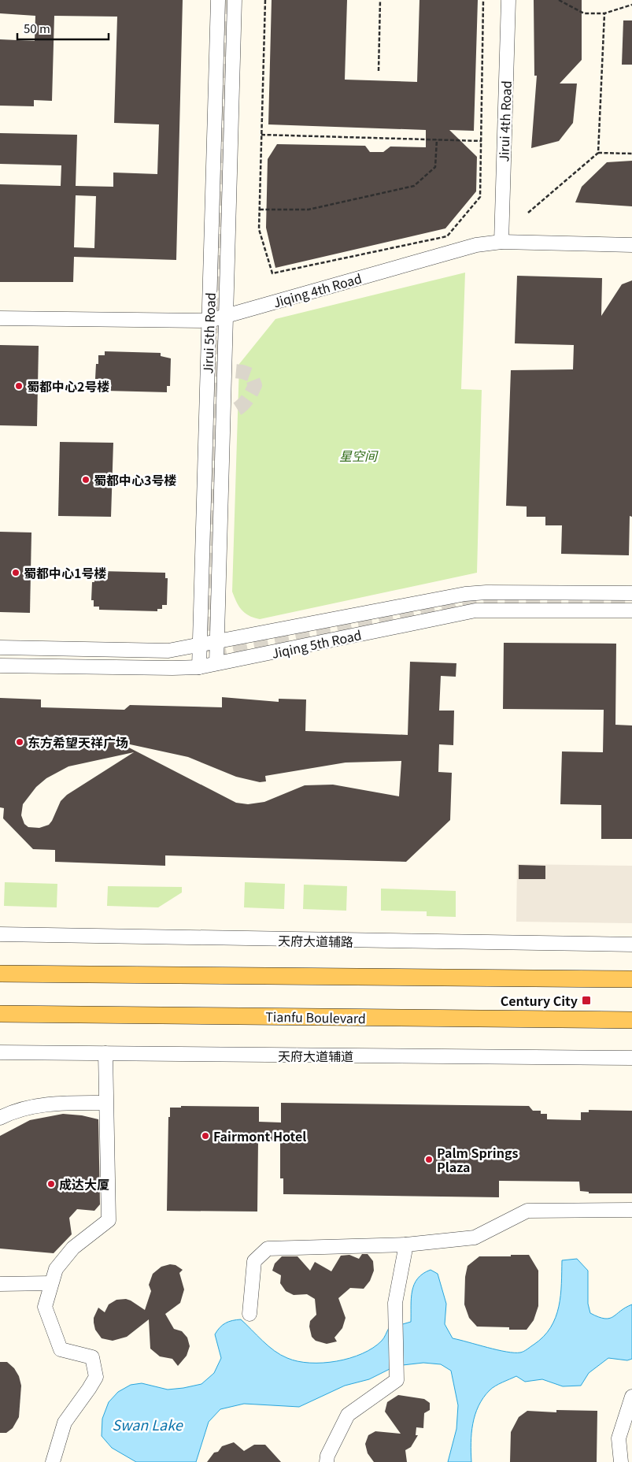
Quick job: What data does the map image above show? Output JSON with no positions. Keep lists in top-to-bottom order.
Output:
{
  "streets": {
    "main road": ["Tianfu Boulevard"],
    "street": [
      "Jirui 4th Road",
      "Jiqing 4th Road",
      "Jirui 5th Road",
      "Jiqing 5th Road",
      "天府大道辅路",
      "天府大道辅道"
    ]
  },
  "crossings": [
    ["Jirui 4th Road", "Jiqing 4th Road"],
    ["Jiqing 4th Road", "Jirui 5th Road"],
    ["Jirui 5th Road", "Jiqing 5th Road"]
  ],
  "water": ["Swan Lake"],
  "parks": ["星空间"],
  "places": {
    "other": [
      "蜀都中心2号楼",
      "蜀都中心3号楼",
      "蜀都中心1号楼",
      "东方希望天祥广场",
      "Fairmont Hotel",
      "Palm Springs Plaza",
      "成达大厦"
    ],
    "transit": ["Century City"]
  },
  "scale_bar": "50 m"
}
